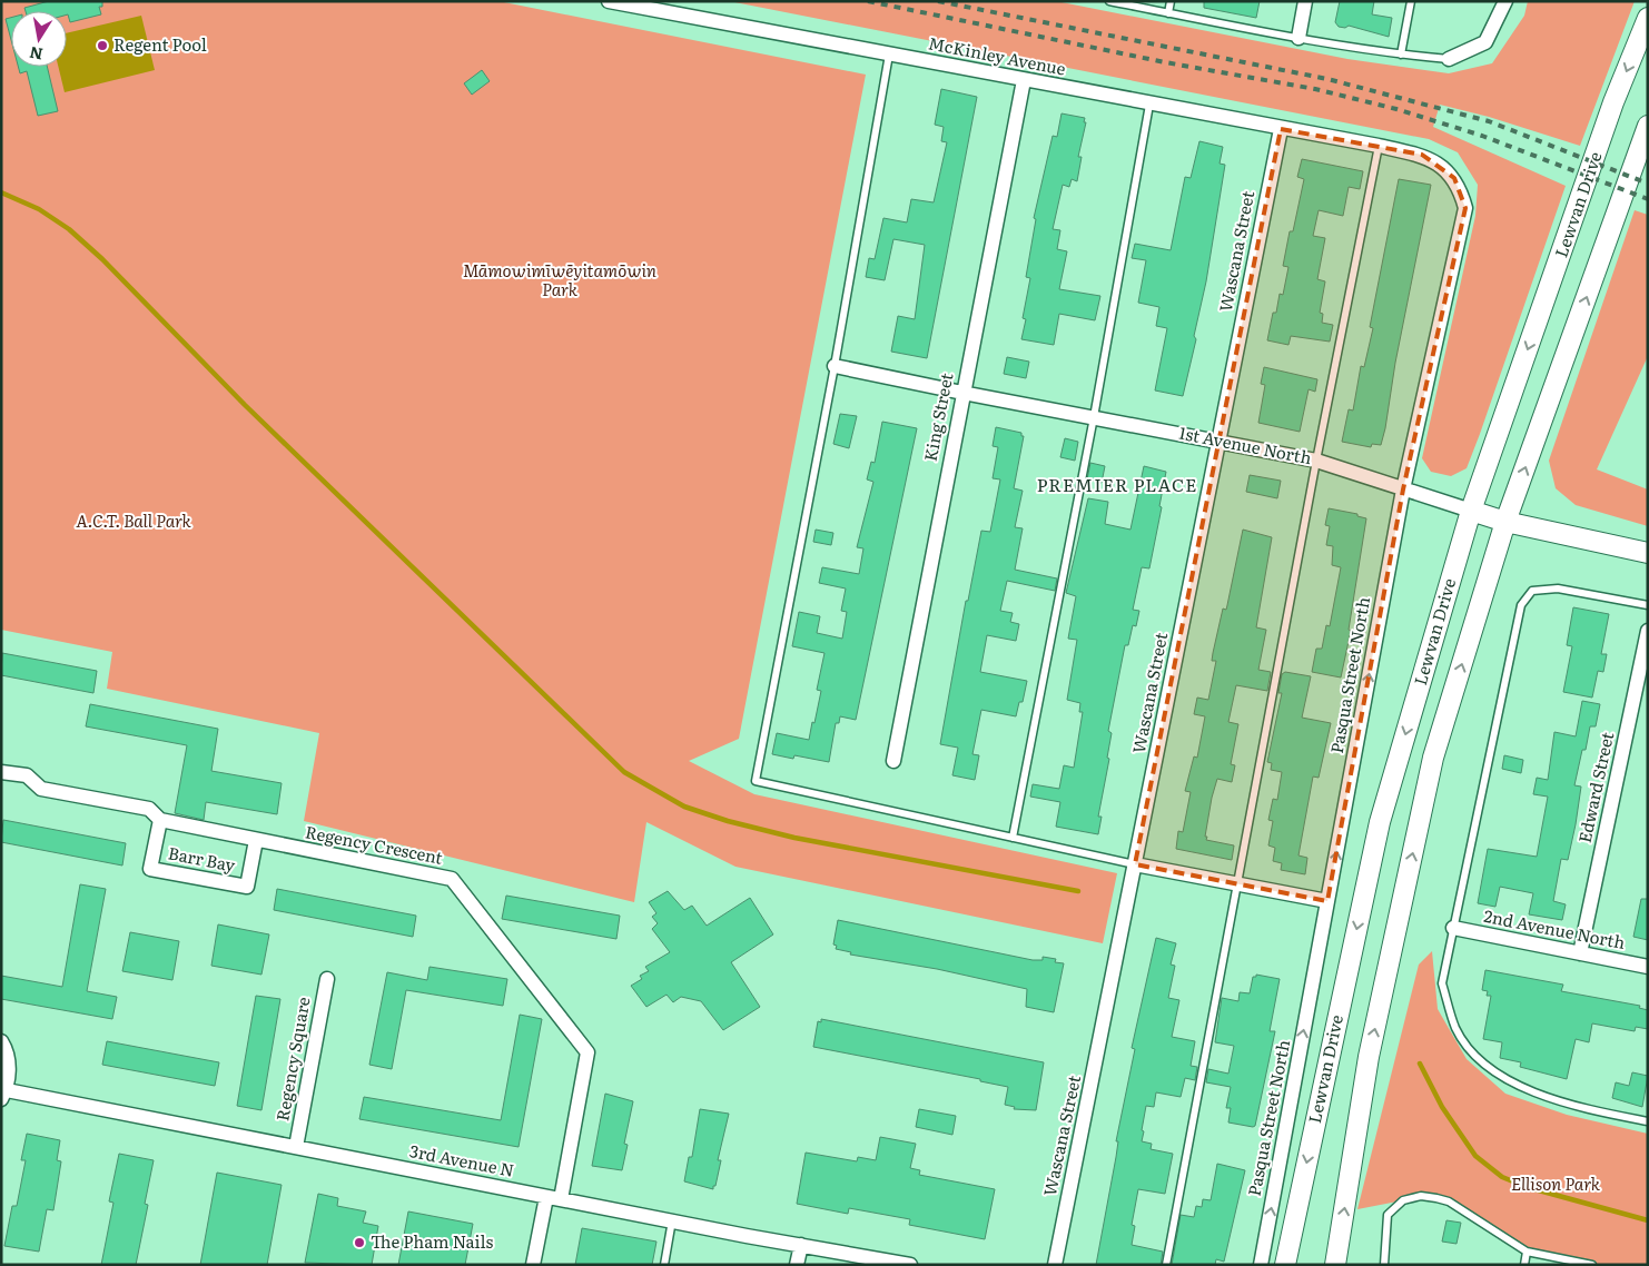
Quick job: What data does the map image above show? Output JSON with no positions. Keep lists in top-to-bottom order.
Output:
{
  "streets": {
    "main road": ["Lewvan Drive", "1st Avenue North"],
    "street": [
      "McKinley Avenue",
      "Wascana Street",
      "King Street",
      "Pasqua Street North",
      "Edward Street",
      "Regency Crescent",
      "Barr Bay",
      "2nd Avenue North",
      "Regency Square",
      "3rd Avenue N"
    ]
  },
  "crossings": [
    ["McKinley Avenue", "Wascana Street"],
    ["McKinley Avenue", "King Street"],
    ["McKinley Avenue", "Pasqua Street North"],
    ["Lewvan Drive", "1st Avenue North"],
    ["Wascana Street", "1st Avenue North"],
    ["King Street", "1st Avenue North"],
    ["1st Avenue North", "Pasqua Street North"],
    ["Edward Street", "2nd Avenue North"],
    ["Regency Crescent", "Barr Bay"],
    ["Regency Crescent", "3rd Avenue N"],
    ["Regency Square", "3rd Avenue N"]
  ],
  "one_way": ["Pasqua Street North"],
  "districts": ["PREMIER PLACE"],
  "parks": ["Māmowimīwēyitamōwin Park", "A.C.T. Ball Park", "Ellison Park"],
  "places": ["Regent Pool", "The Pham Nails"],
  "north": "bottom"
}
